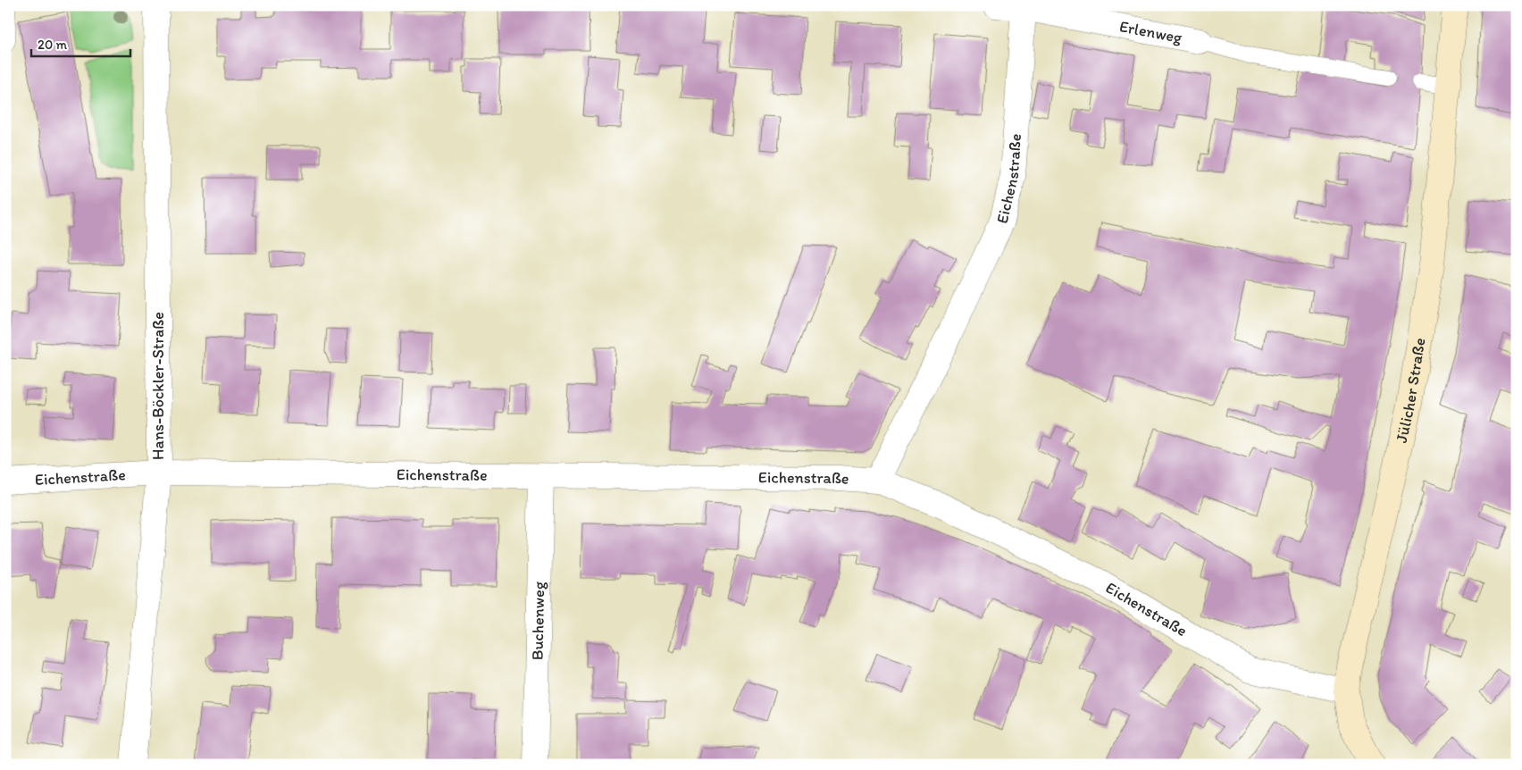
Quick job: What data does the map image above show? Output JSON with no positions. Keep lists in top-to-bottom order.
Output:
{
  "streets": {
    "street": [
      "Erlenweg",
      "Eichenstraße",
      "Hans-Böckler-Straße",
      "Jülicher Straße",
      "Buchenweg"
    ]
  },
  "crossings": [
    ["Erlenweg", "Eichenstraße"],
    ["Eichenstraße", "Hans-Böckler-Straße"],
    ["Eichenstraße", "Jülicher Straße"],
    ["Eichenstraße", "Buchenweg"]
  ],
  "scale_bar": "20 m"
}
